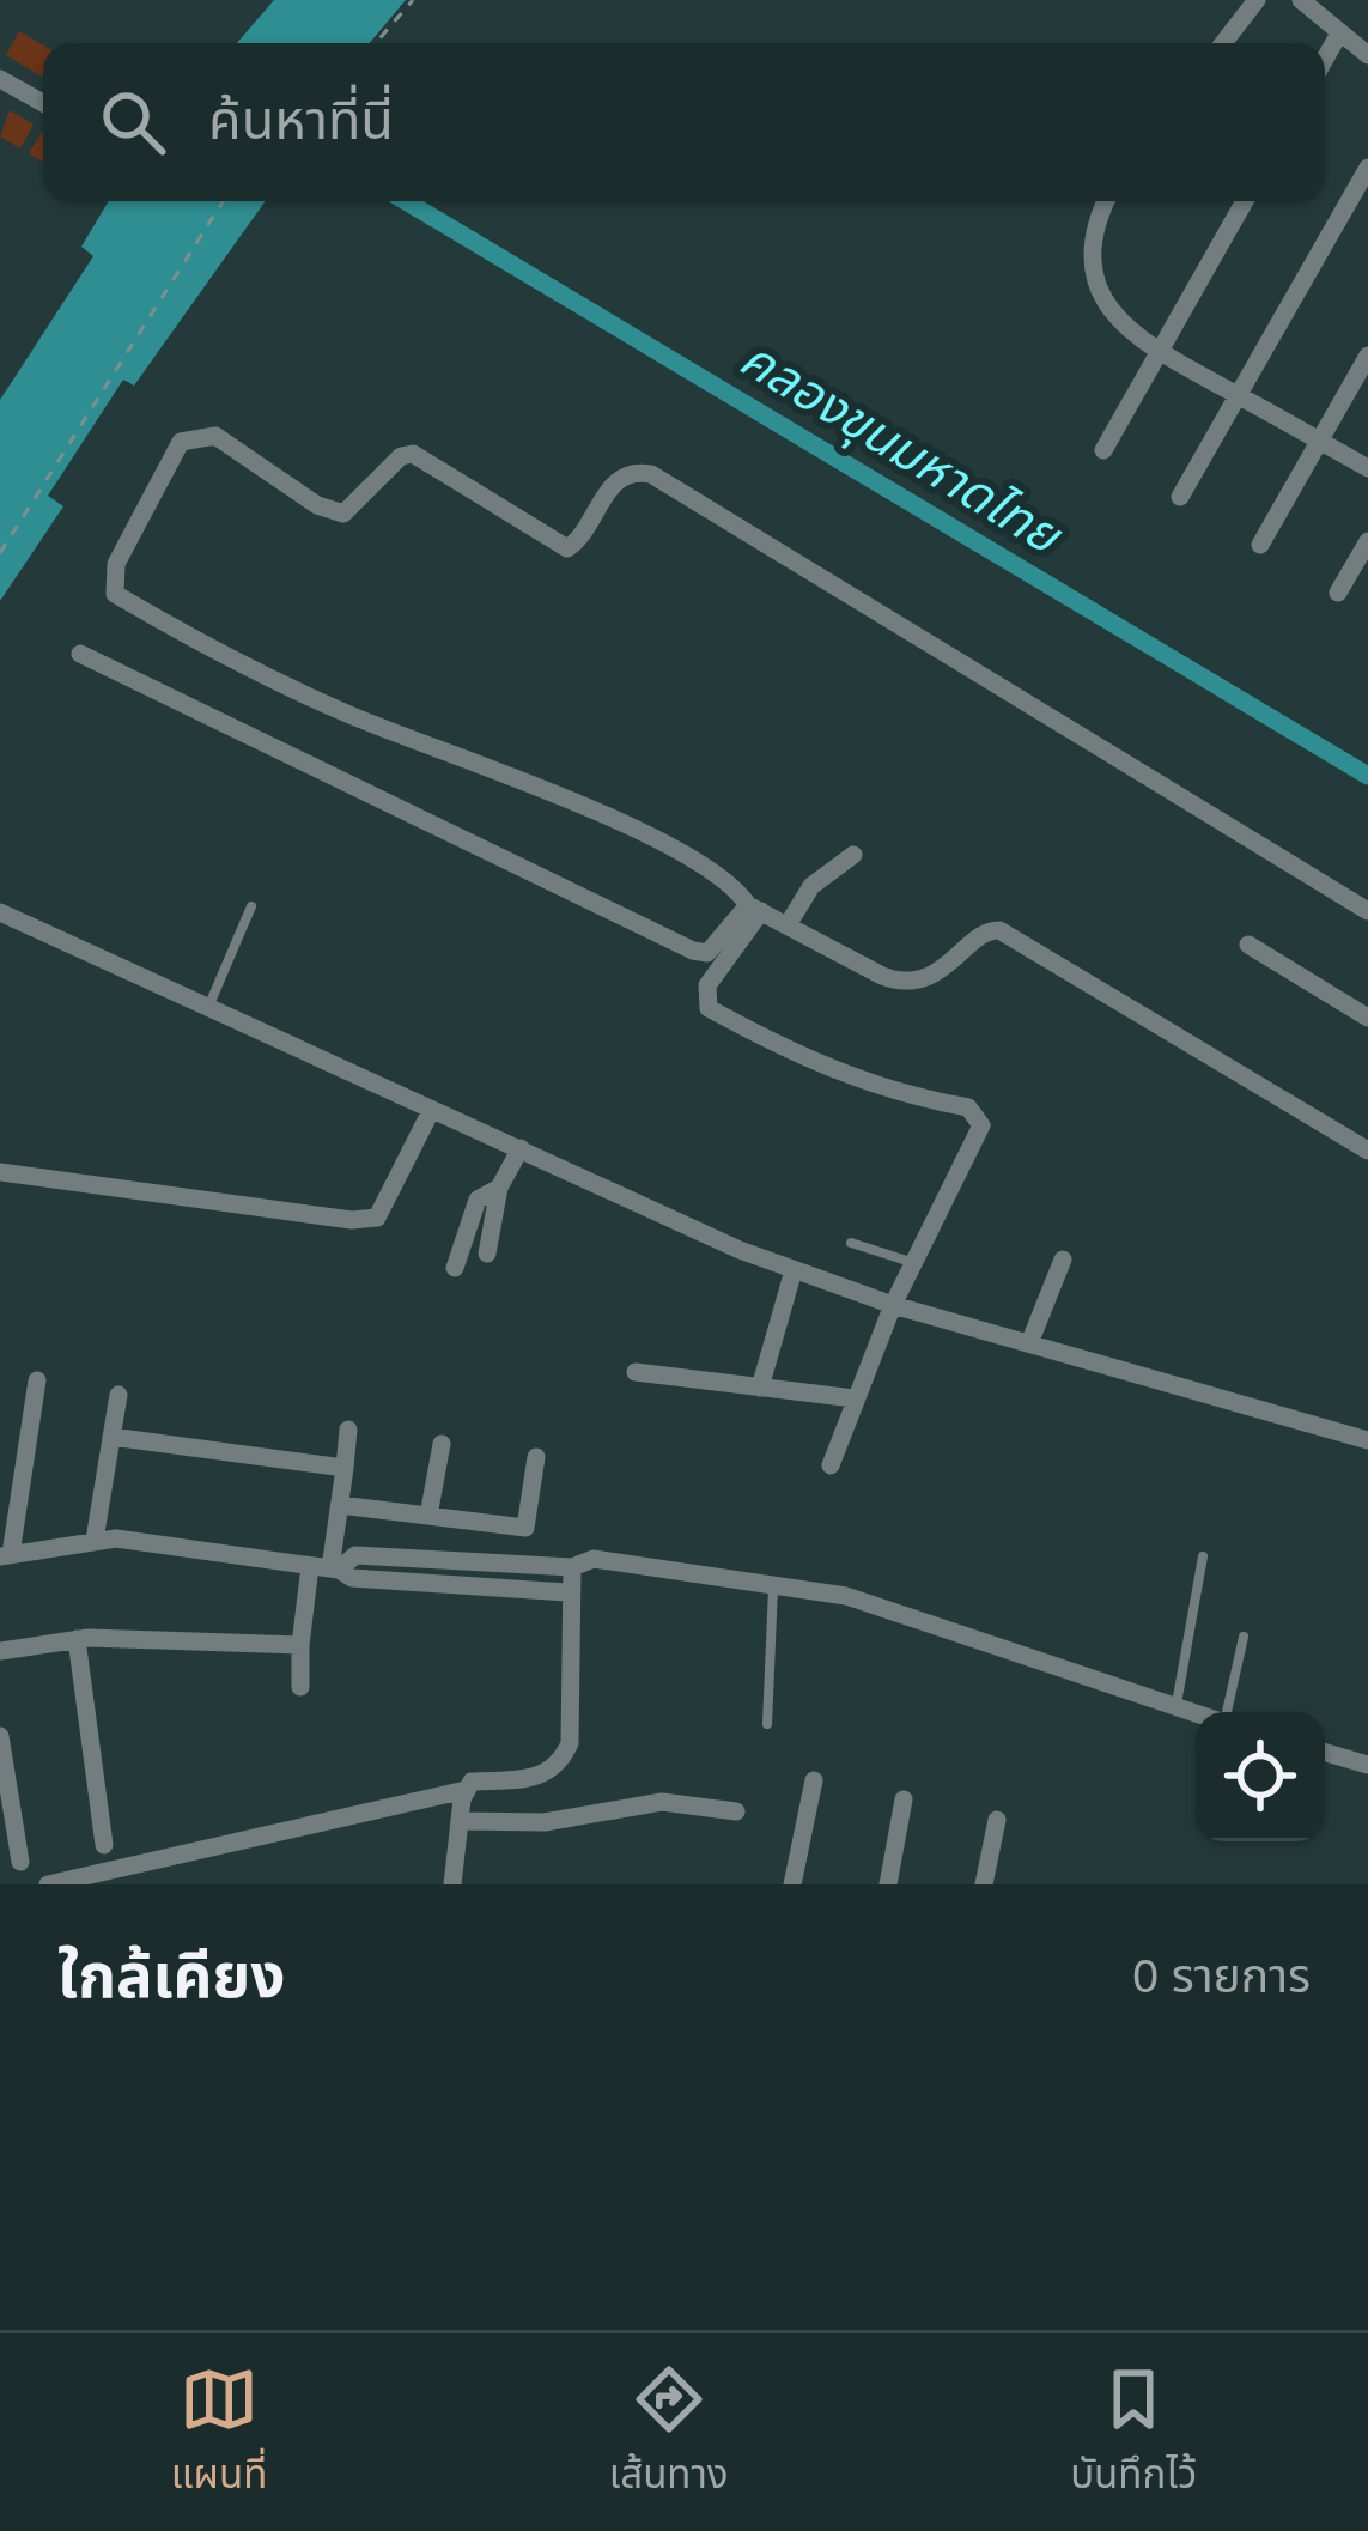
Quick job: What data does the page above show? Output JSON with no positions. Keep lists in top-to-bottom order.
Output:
{
  "water": ["คลองขุนมหาดไทย"],
  "page": {
    "search": "ค้นหาที่นี่",
    "heading": ["ใกล้เคียง", "0 รายการ"],
    "nav": ["แผนที่", "เส้นทาง", "บันทึกไว้"]
  }
}
